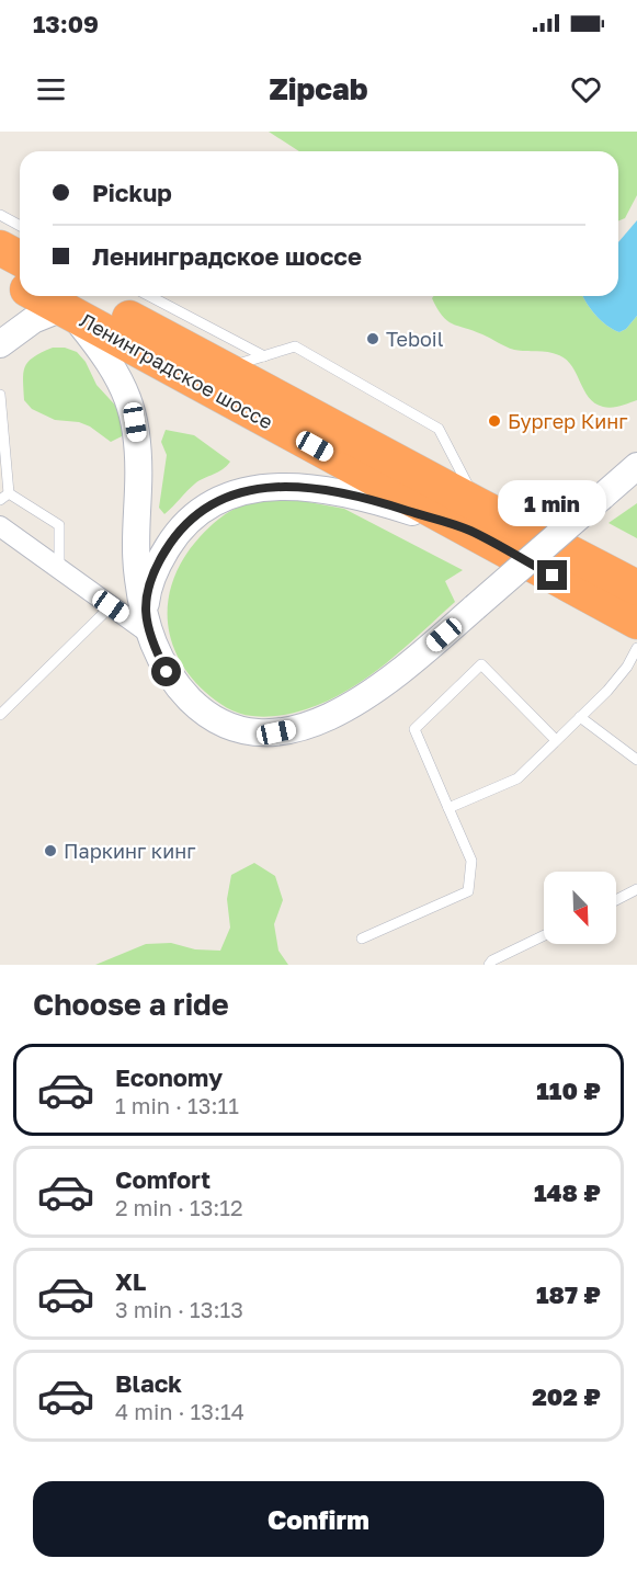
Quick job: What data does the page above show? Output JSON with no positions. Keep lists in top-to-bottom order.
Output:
{
  "streets": {
    "highway": ["Ленинградское шоссе"]
  },
  "places": ["Teboil", "Бургер Кинг", "Паркинг кинг"],
  "north": "bottom right",
  "page": {
    "status": "13:09",
    "header": "Zipcab",
    "banner": ["Pickup", "Ленинградское шоссе"],
    "bubble": "1 min",
    "heading": "Choose a ride",
    "list": [
      {
        "name": "Economy",
        "note": "1 min · 13:11",
        "value": "110 ₽"
      },
      {
        "name": "Comfort",
        "note": "2 min · 13:12",
        "value": "148 ₽"
      },
      {
        "name": "XL",
        "note": "3 min · 13:13",
        "value": "187 ₽"
      },
      {
        "name": "Black",
        "note": "4 min · 13:14",
        "value": "202 ₽"
      }
    ],
    "buttons": "Confirm"
  }
}
